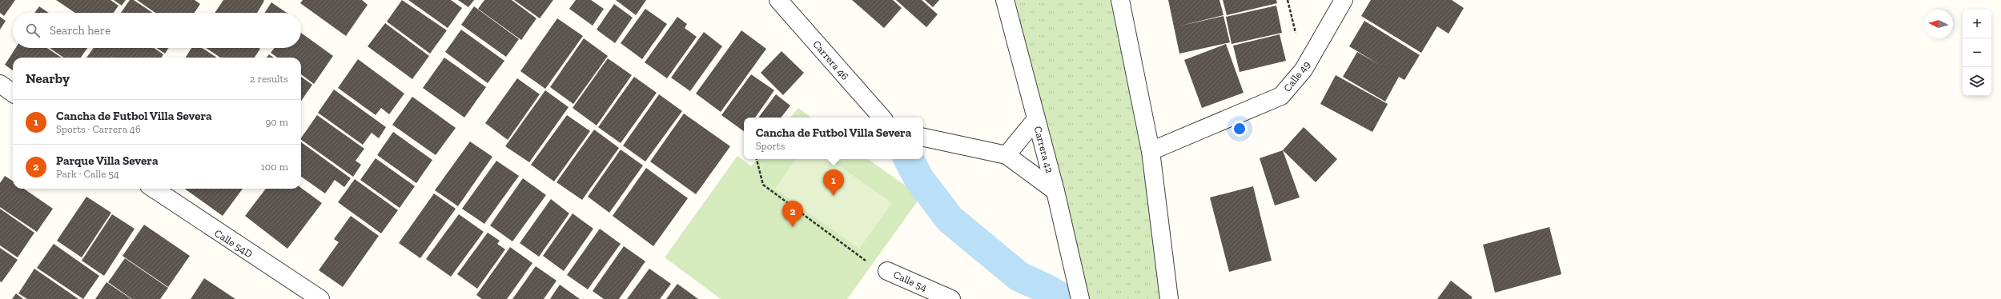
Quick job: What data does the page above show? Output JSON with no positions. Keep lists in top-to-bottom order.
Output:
{
  "streets": {
    "street": [
      "Carrera 46",
      "Calle 49",
      "Carrera 42",
      "Calle 54D",
      "Calle 54"
    ]
  },
  "north": "left",
  "page": {
    "map_buttons": ["+", "−"],
    "search": "Search here",
    "heading": ["Nearby", "2 results"],
    "list": [
      {
        "mark": "1",
        "name": "Cancha de Futbol Villa Severa",
        "note": "Sports · Carrera 46",
        "value": "90 m"
      },
      {
        "mark": "2",
        "name": "Parque Villa Severa",
        "note": "Park · Calle 54",
        "value": "100 m"
      }
    ],
    "popup": ["Cancha de Futbol Villa Severa", "Sports"],
    "pins": ["1", "2"]
  }
}
